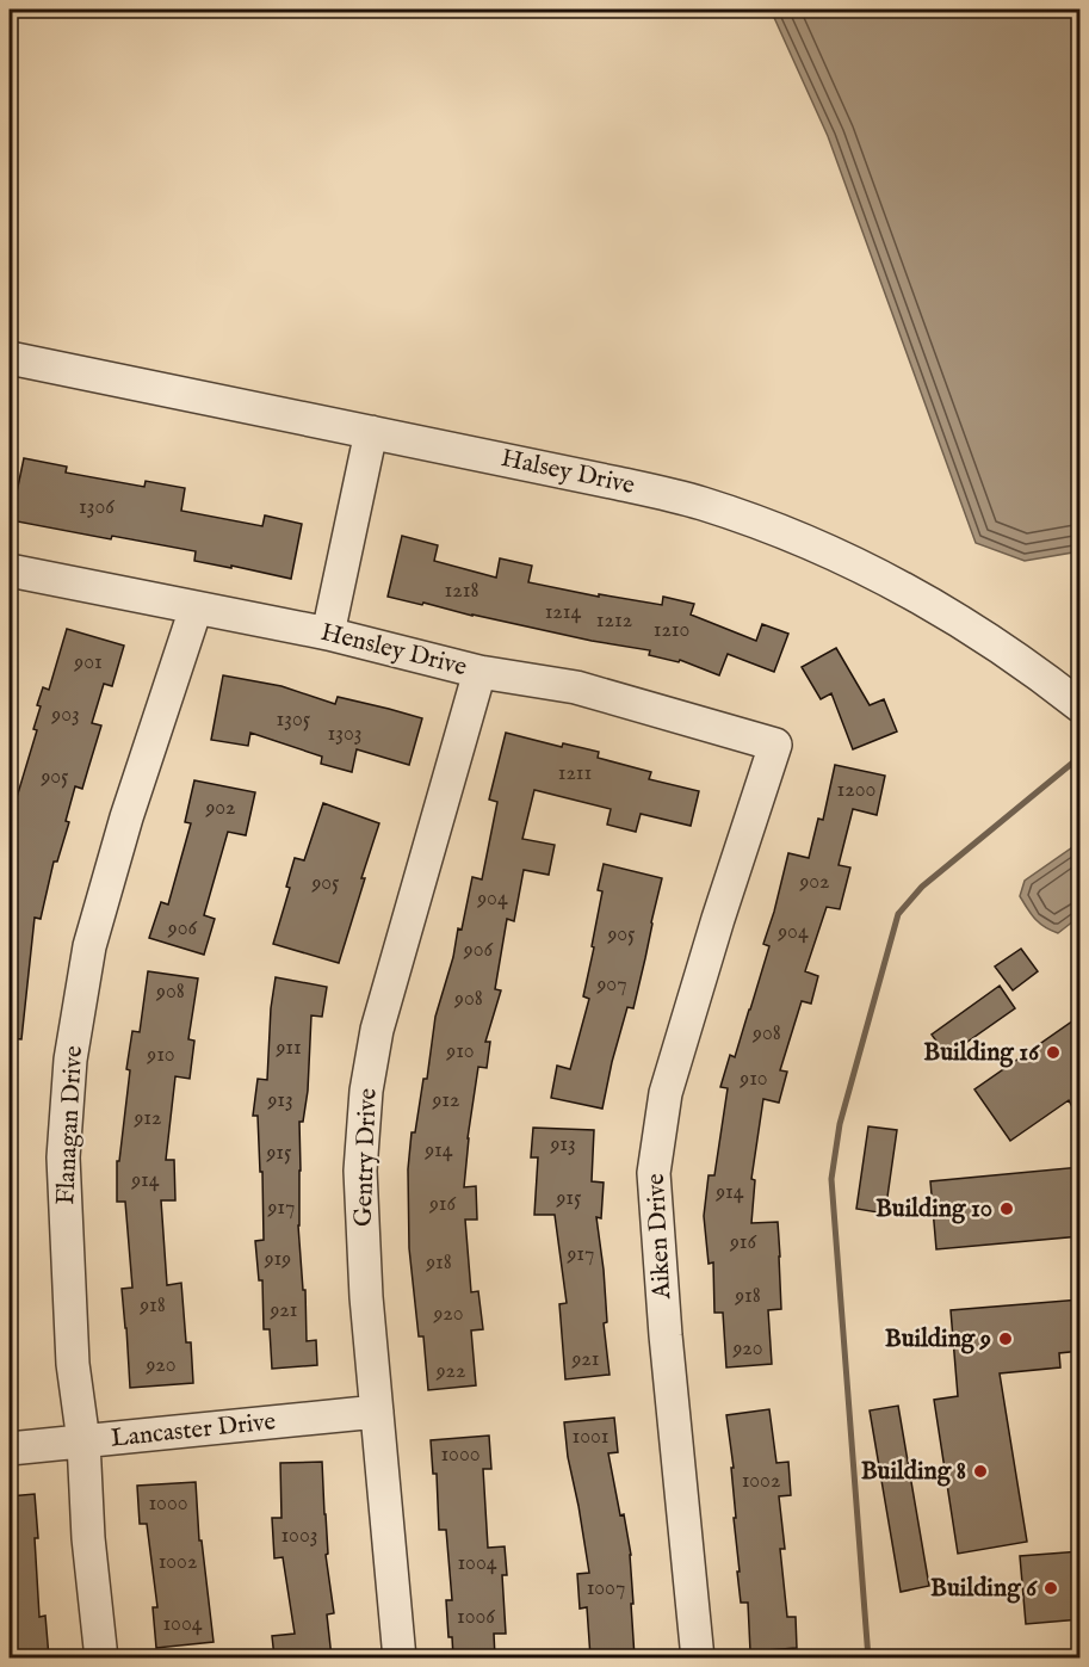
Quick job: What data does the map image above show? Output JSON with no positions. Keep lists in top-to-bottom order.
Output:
{
  "streets": {
    "street": [
      "Halsey Drive",
      "Hensley Drive",
      "Flanagan Drive",
      "Gentry Drive",
      "Aiken Drive",
      "Lancaster Drive"
    ]
  },
  "crossings": [
    ["Hensley Drive", "Flanagan Drive"],
    ["Hensley Drive", "Gentry Drive"],
    ["Hensley Drive", "Aiken Drive"],
    ["Flanagan Drive", "Lancaster Drive"],
    ["Gentry Drive", "Lancaster Drive"]
  ],
  "places": [
    "Building 16",
    "Building 10",
    "Building 9",
    "Building 8",
    "Building 6"
  ],
  "house_numbers": [
    "1306",
    "1218",
    "1214",
    "1212",
    "1210",
    "901",
    "903",
    "1305",
    "1303",
    "1211",
    "905",
    "1200",
    "902",
    "902",
    "905",
    "904",
    "906",
    "904",
    "905",
    "906",
    "907",
    "908",
    "908",
    "908",
    "911",
    "910",
    "910",
    "910",
    "913",
    "912",
    "912",
    "913",
    "914",
    "915",
    "914",
    "914",
    "915",
    "916",
    "917",
    "916",
    "917",
    "919",
    "918",
    "918",
    "918",
    "921",
    "920",
    "920",
    "921",
    "920",
    "922",
    "1001",
    "1000",
    "1002",
    "1000",
    "1003",
    "1002",
    "1004",
    "1007",
    "1006",
    "1004"
  ]
}
